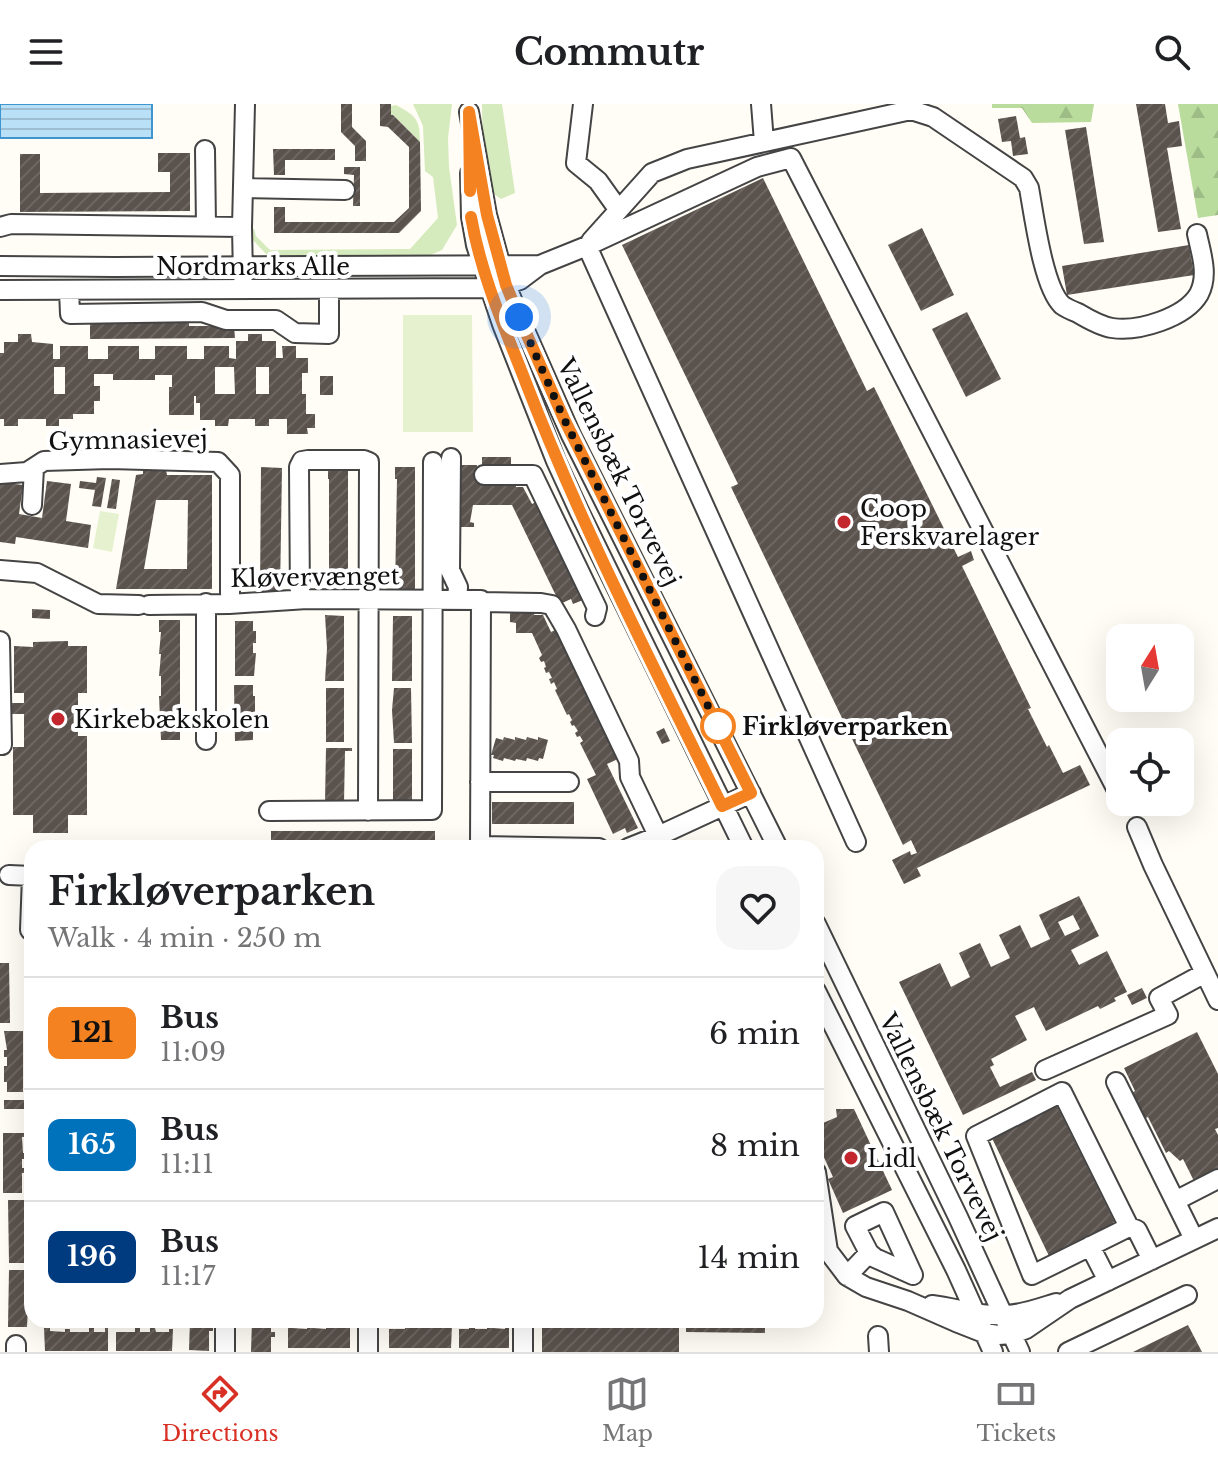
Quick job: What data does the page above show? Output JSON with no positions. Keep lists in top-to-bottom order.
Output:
{
  "streets": {
    "street": [
      "Nordmarks Alle",
      "Gymnasievej",
      "Vallensbæk Torvevej",
      "Kløvervænget"
    ]
  },
  "crossings": [
    ["Nordmarks Alle", "Vallensbæk Torvevej"]
  ],
  "places": [
    "Coop Ferskvarelager",
    "Kirkebækskolen",
    "Firkløverparken",
    "Lidl"
  ],
  "lines": ["bus line 121"],
  "north": "top",
  "page": {
    "header": "Commutr",
    "heading": ["Firkløverparken", "Walk · 4 min · 250 m"],
    "list": [
      {
        "mark": "121",
        "name": "Bus",
        "note": "11:09",
        "value": "6 min"
      },
      {
        "mark": "165",
        "name": "Bus",
        "note": "11:11",
        "value": "8 min"
      },
      {
        "mark": "196",
        "name": "Bus",
        "note": "11:17",
        "value": "14 min"
      }
    ],
    "tabs": ["Directions", "Map", "Tickets"]
  }
}
